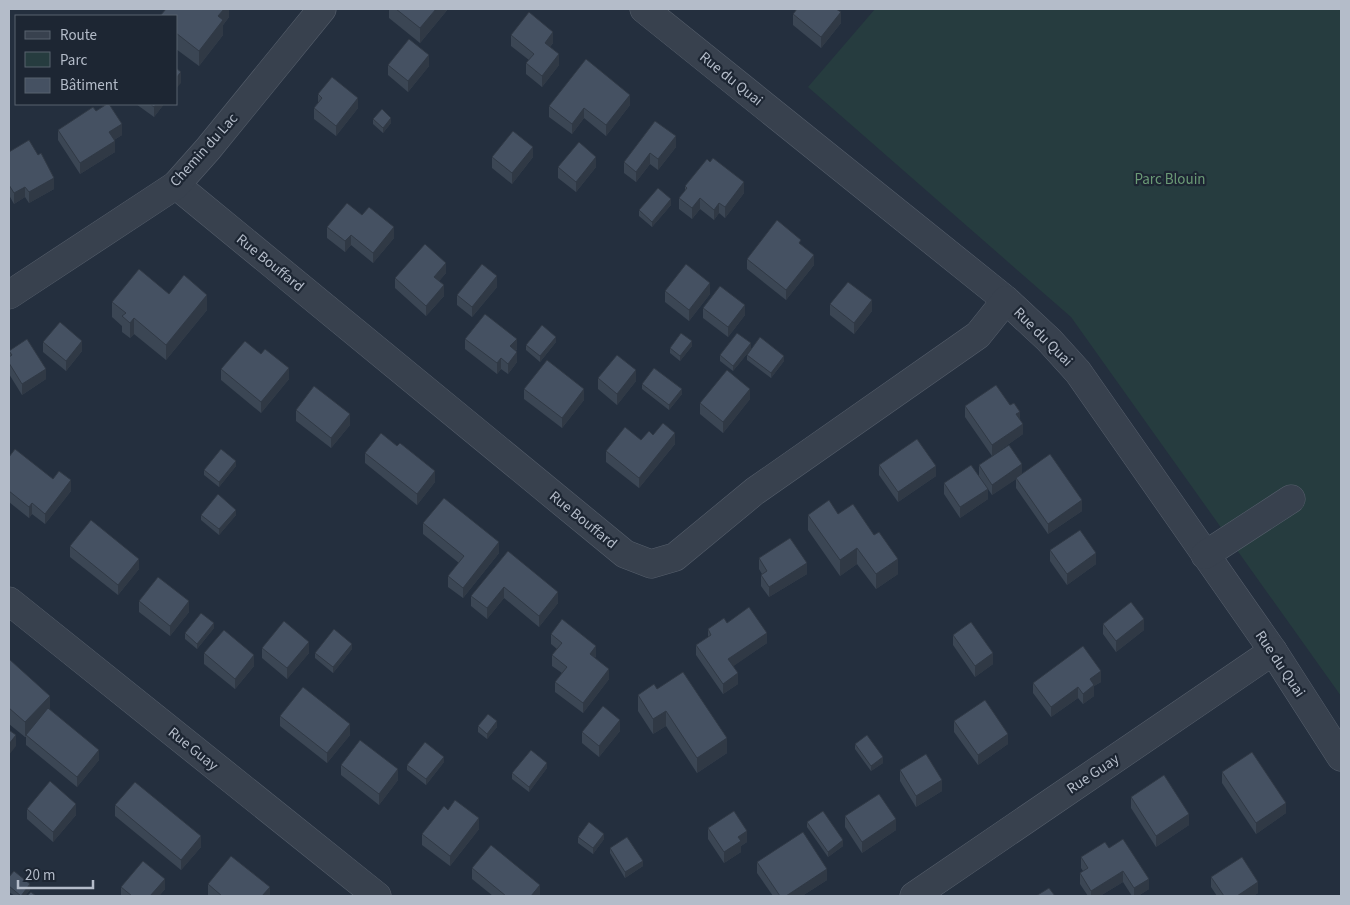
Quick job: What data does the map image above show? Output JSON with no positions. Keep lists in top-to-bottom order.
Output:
{
  "streets": {
    "street": [
      "Rue du Quai",
      "Chemin du Lac",
      "Rue Bouffard",
      "Rue Guay"
    ]
  },
  "crossings": [
    ["Rue du Quai", "Rue Bouffard"],
    ["Rue du Quai", "Rue Guay"],
    ["Chemin du Lac", "Rue Bouffard"]
  ],
  "parks": ["Parc Blouin"],
  "legend": ["Route", "Parc", "Bâtiment"],
  "scale_bar": "20 m"
}
